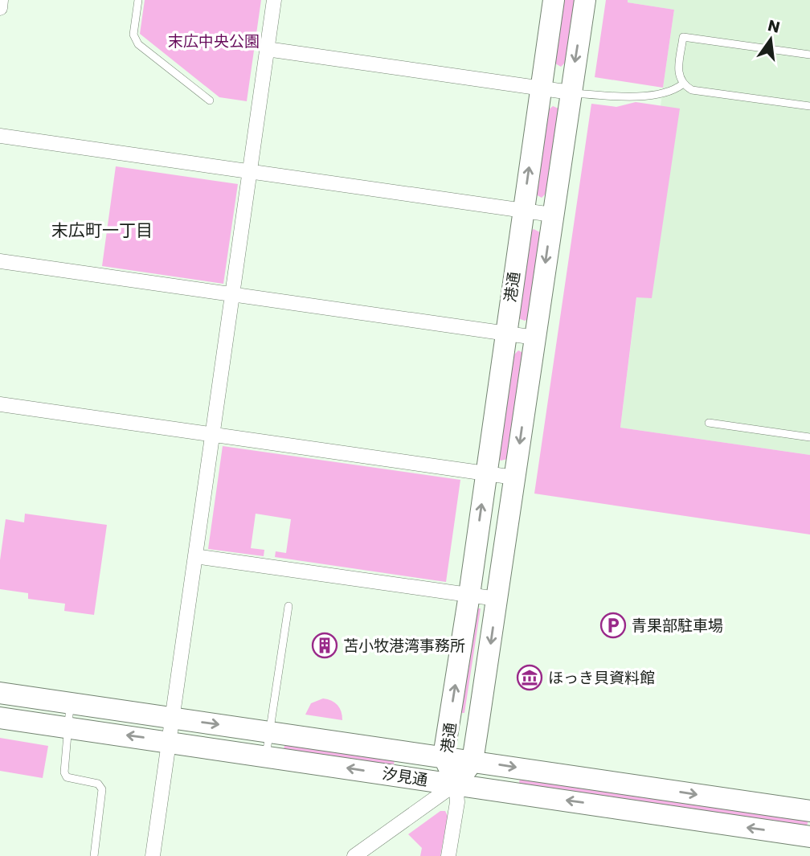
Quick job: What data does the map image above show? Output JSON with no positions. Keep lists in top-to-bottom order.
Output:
{
  "streets": {
    "street": ["港通", "汐見通"]
  },
  "crossings": [
    ["港通", "汐見通"]
  ],
  "districts": ["末広町一丁目"],
  "parks": ["末広中央公園"],
  "places": {
    "parking": ["青果部駐車場"],
    "building": ["苫小牧港湾事務所"],
    "museum": ["ほっき貝資料館"]
  },
  "north": "top"
}
